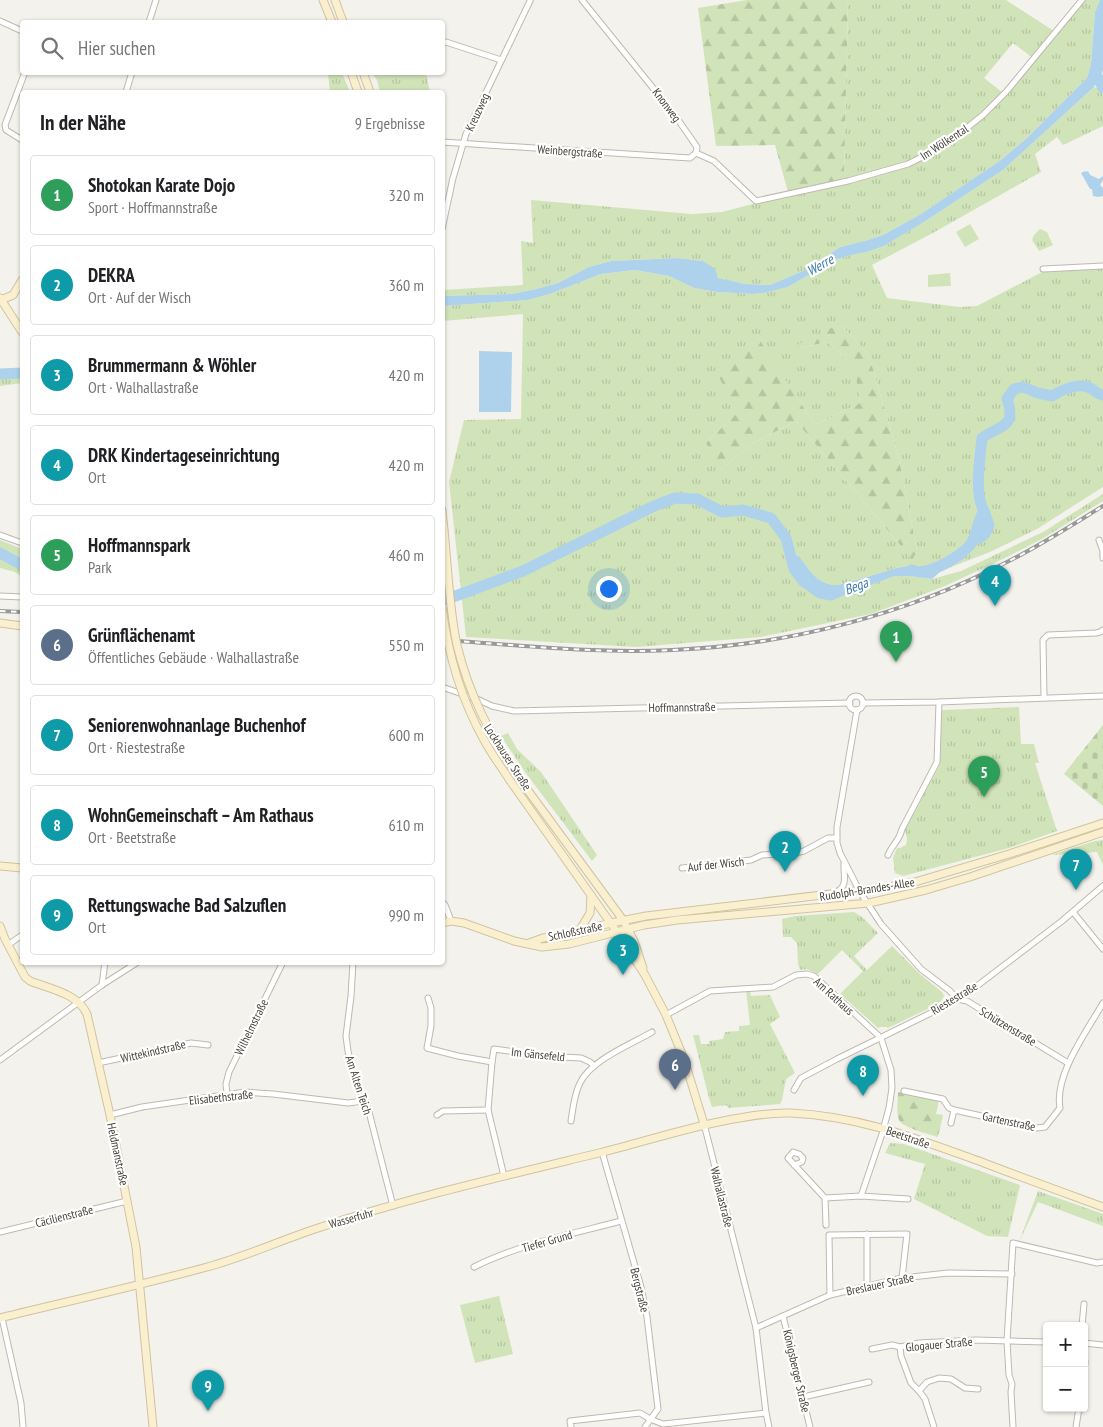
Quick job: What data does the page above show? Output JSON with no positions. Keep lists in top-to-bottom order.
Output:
{
  "streets": {
    "main road": [
      "Lockhauser Straße",
      "Rudolph-Brandes-Allee",
      "Schloßstraße",
      "Beetstraße",
      "Heldmanstraße",
      "Walhallastraße",
      "Wasserfuhr"
    ],
    "street": [
      "Knonweg",
      "Kreuzweg",
      "Im Wölkental",
      "Weinbergstraße",
      "Hoffmannstraße",
      "Auf der Wisch",
      "Am Rathaus",
      "Riestestraße",
      "Schützenstraße",
      "Wilhelmstraße",
      "Wittekindstraße",
      "Im Gänsefeld",
      "Am Alten Teich",
      "Elisabethstraße",
      "Gartenstraße",
      "Cäcilienstraße",
      "Tiefer Grund",
      "Breslauer Straße",
      "Bergstraße",
      "Glogauer Straße",
      "Königsberger Straße"
    ]
  },
  "crossings": [
    ["Knonweg", "Im Wölkental"],
    ["Knonweg", "Weinbergstraße"],
    ["Kreuzweg", "Weinbergstraße"],
    ["Im Wölkental", "Weinbergstraße"],
    ["Lockhauser Straße", "Rudolph-Brandes-Allee"],
    ["Lockhauser Straße", "Schloßstraße"],
    ["Lockhauser Straße", "Walhallastraße"],
    ["Rudolph-Brandes-Allee", "Schloßstraße"],
    ["Rudolph-Brandes-Allee", "Schützenstraße"],
    ["Rudolph-Brandes-Allee", "Walhallastraße"],
    ["Schloßstraße", "Walhallastraße"],
    ["Am Rathaus", "Riestestraße"],
    ["Am Rathaus", "Beetstraße"],
    ["Am Rathaus", "Walhallastraße"],
    ["Riestestraße", "Schützenstraße"],
    ["Schützenstraße", "Gartenstraße"],
    ["Wilhelmstraße", "Elisabethstraße"],
    ["Wittekindstraße", "Heldmanstraße"],
    ["Am Alten Teich", "Elisabethstraße"],
    ["Am Alten Teich", "Wasserfuhr"],
    ["Elisabethstraße", "Heldmanstraße"],
    ["Beetstraße", "Walhallastraße"],
    ["Beetstraße", "Wasserfuhr"],
    ["Heldmanstraße", "Cäcilienstraße"],
    ["Heldmanstraße", "Wasserfuhr"],
    ["Walhallastraße", "Wasserfuhr"],
    ["Walhallastraße", "Breslauer Straße"],
    ["Wasserfuhr", "Bergstraße"],
    ["Tiefer Grund", "Bergstraße"],
    ["Breslauer Straße", "Königsberger Straße"]
  ],
  "water": ["Werre", "Bega"],
  "page": {
    "search": "Hier suchen",
    "heading": ["In der Nähe", "9 Ergebnisse"],
    "list": [
      {
        "mark": "1",
        "name": "Shotokan Karate Dojo",
        "note": "Sport · Hoffmannstraße",
        "value": "320 m"
      },
      {
        "mark": "2",
        "name": "DEKRA",
        "note": "Ort · Auf der Wisch",
        "value": "360 m"
      },
      {
        "mark": "3",
        "name": "Brummermann & Wöhler",
        "note": "Ort · Walhallastraße",
        "value": "420 m"
      },
      {
        "mark": "4",
        "name": "DRK Kindertageseinrichtung",
        "note": "Ort",
        "value": "420 m"
      },
      {
        "mark": "5",
        "name": "Hoffmannspark",
        "note": "Park",
        "value": "460 m"
      },
      {
        "mark": "6",
        "name": "Grünflächenamt",
        "note": "Öffentliches Gebäude · Walhallastraße",
        "value": "550 m"
      },
      {
        "mark": "7",
        "name": "Seniorenwohnanlage Buchenhof",
        "note": "Ort · Riestestraße",
        "value": "600 m"
      },
      {
        "mark": "8",
        "name": "WohnGemeinschaft – Am Rathaus",
        "note": "Ort · Beetstraße",
        "value": "610 m"
      },
      {
        "mark": "9",
        "name": "Rettungswache Bad Salzuflen",
        "note": "Ort",
        "value": "990 m"
      }
    ],
    "pins": [
      "4",
      "1",
      "5",
      "2",
      "7",
      "3",
      "6",
      "8",
      "9"
    ],
    "map_buttons": ["+", "−"]
  }
}
